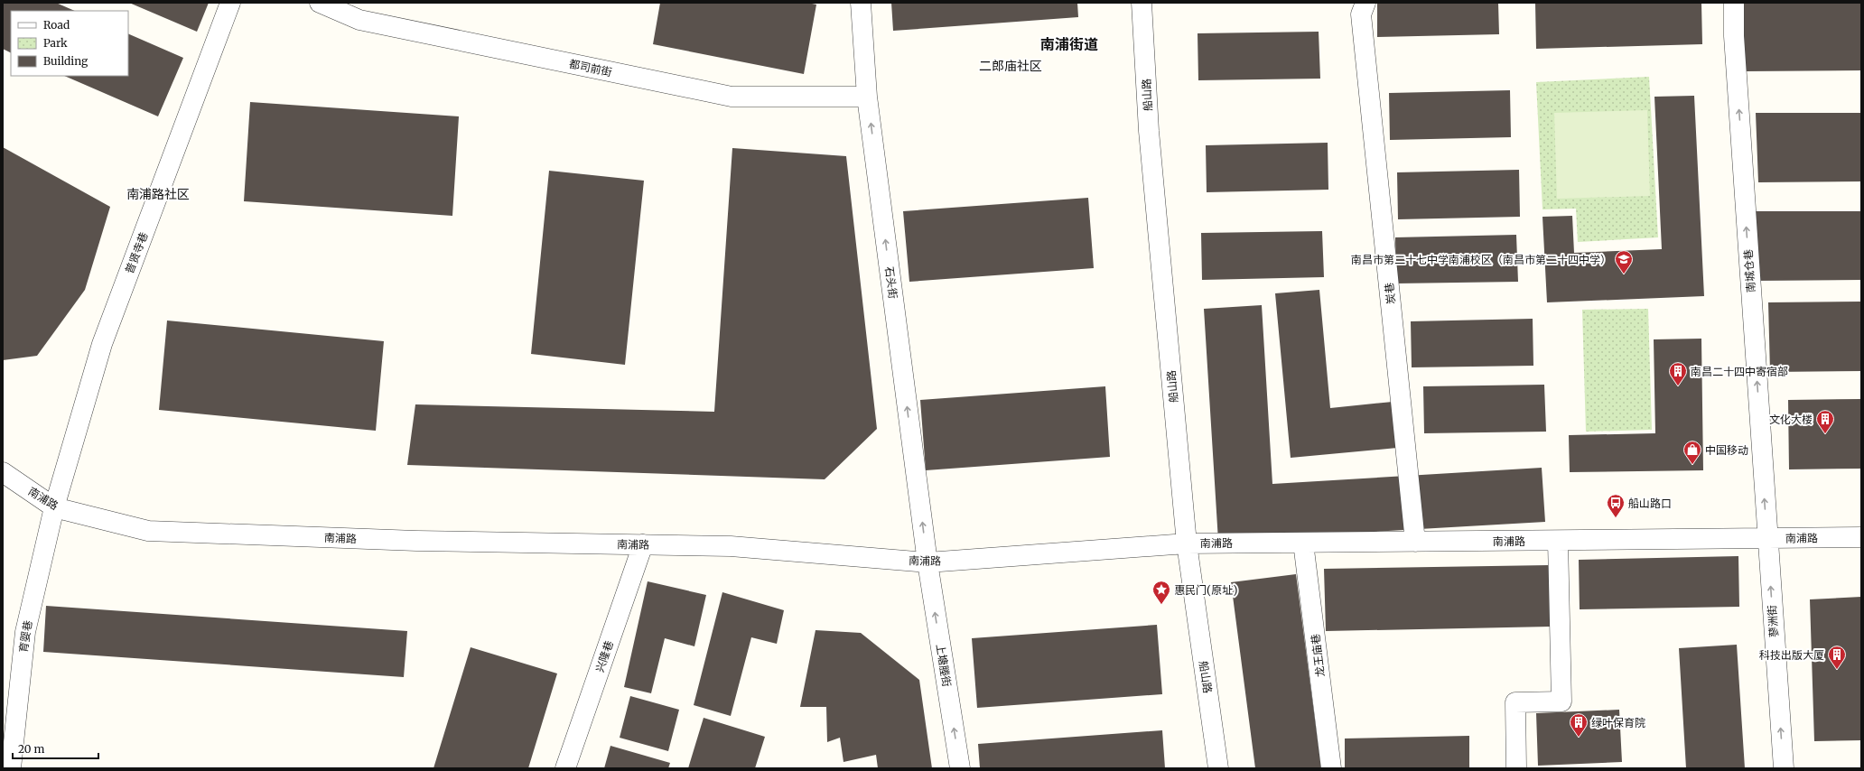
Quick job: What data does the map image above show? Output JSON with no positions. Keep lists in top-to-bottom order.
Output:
{
  "streets": {
    "street": [
      "都司前街",
      "船山路",
      "普贤寺巷",
      "南城仓巷",
      "石头街",
      "炭巷",
      "南浦路",
      "蓼洲街",
      "育婴巷",
      "龙王庙巷",
      "兴隆巷",
      "上塘塍街"
    ]
  },
  "crossings": [
    ["都司前街", "石头街"],
    ["船山路", "南浦路"],
    ["普贤寺巷", "南浦路"],
    ["普贤寺巷", "育婴巷"],
    ["南城仓巷", "南浦路"],
    ["南城仓巷", "蓼洲街"],
    ["石头街", "南浦路"],
    ["石头街", "上塘塍街"],
    ["炭巷", "南浦路"],
    ["南浦路", "蓼洲街"],
    ["南浦路", "育婴巷"],
    ["南浦路", "龙王庙巷"],
    ["南浦路", "兴隆巷"],
    ["南浦路", "上塘塍街"]
  ],
  "one_way": [
    "南城仓巷",
    "石头街",
    "蓼洲街",
    "上塘塍街"
  ],
  "districts": ["南浦街道", "二郎庙社区", "南浦路社区"],
  "places": {
    "school or university": ["南昌市第二十七中学南浦校区（南昌市第二十四中学）"],
    "building": [
      "南昌二十四中寄宿部",
      "文化大楼",
      "科技出版大厦",
      "绿叶保育院"
    ],
    "shop": ["中国移动"],
    "bus stop": ["船山路口"],
    "place": ["惠民门(原址)"]
  },
  "legend": ["Road", "Park", "Building"],
  "scale_bar": "20 m"
}
